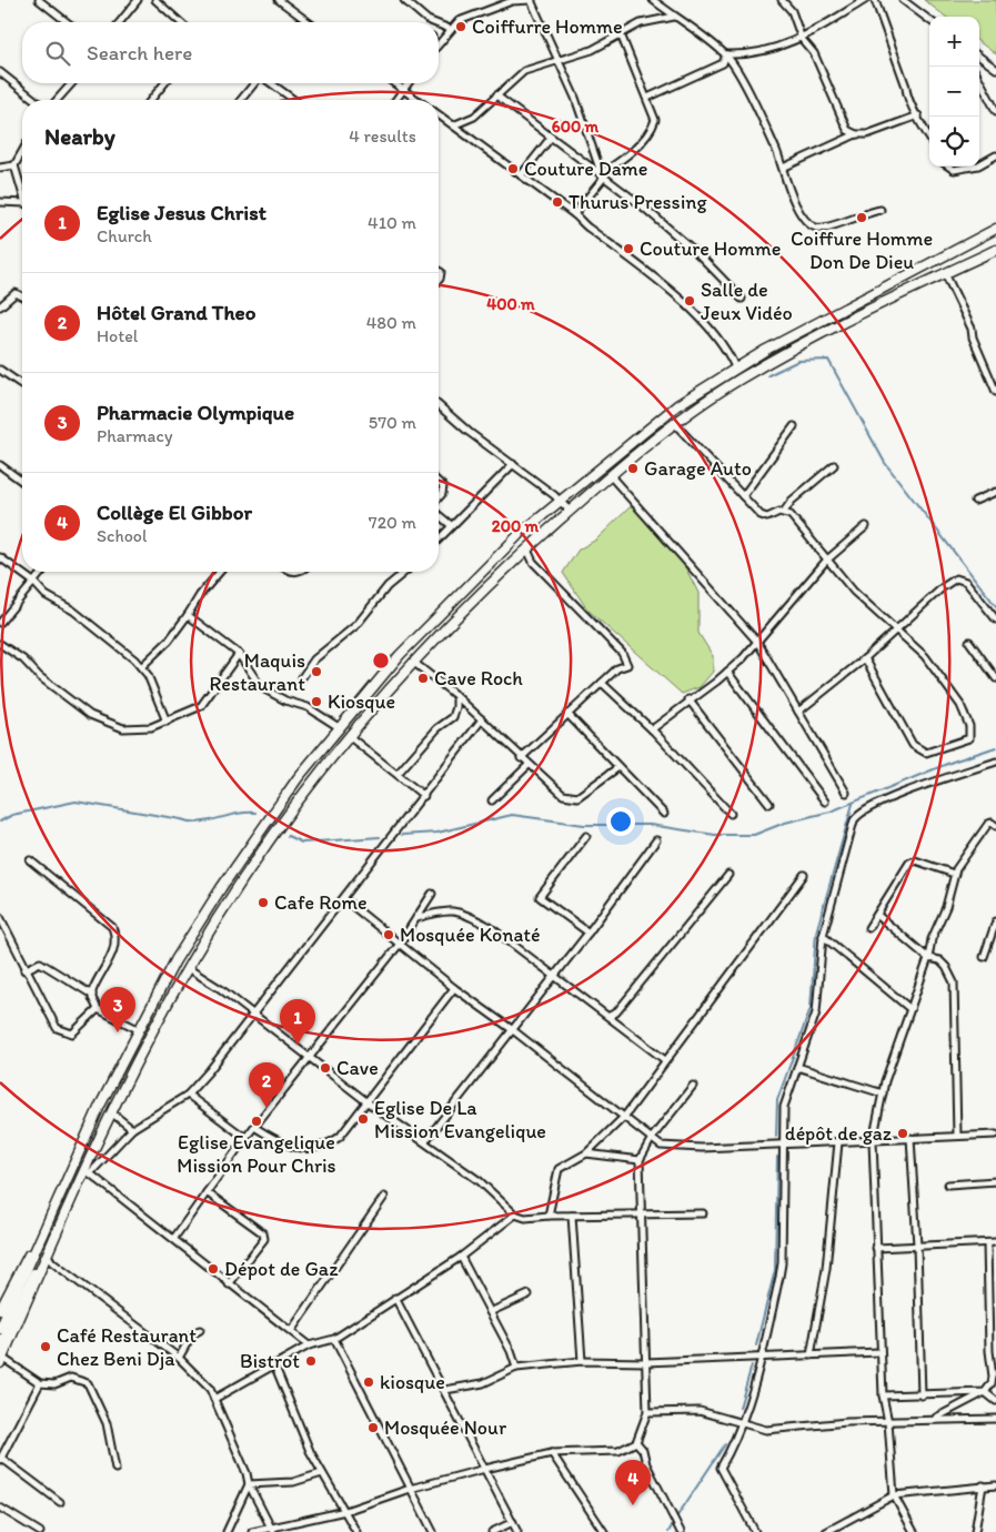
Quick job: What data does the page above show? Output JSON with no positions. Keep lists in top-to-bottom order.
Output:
{
  "places": [
    "Coiffurre Homme",
    "Couture Dame",
    "Thurus Pressing",
    "Coiffure Homme Don De Dieu",
    "Couture Homme",
    "Salle de Jeux Vidéo",
    "Garage Auto",
    "Maquis Restaurant",
    "Cave Roch",
    "Kiosque",
    "Cafe Rome",
    "Mosquée Konaté",
    "Cave",
    "Eglise De La Mission Evangelique",
    "Eglise Evangelique Mission Pour Chris",
    "dépôt de gaz",
    "Dépot de Gaz",
    "Café Restaurant Chez Beni Dja",
    "Bistrot",
    "kiosque",
    "Mosquée Nour"
  ],
  "page": {
    "map_buttons": ["+", "−"],
    "search": "Search here",
    "heading": ["Nearby", "4 results"],
    "list": [
      {
        "mark": "1",
        "name": "Eglise Jesus Christ",
        "note": "Church",
        "value": "410 m"
      },
      {
        "mark": "2",
        "name": "Hôtel Grand Theo",
        "note": "Hotel",
        "value": "480 m"
      },
      {
        "mark": "3",
        "name": "Pharmacie Olympique",
        "note": "Pharmacy",
        "value": "570 m"
      },
      {
        "mark": "4",
        "name": "Collège El Gibbor",
        "note": "School",
        "value": "720 m"
      }
    ],
    "pins": [
      "3",
      "1",
      "2",
      "4"
    ]
  },
  "rings": ["600 m", "400 m", "200 m"]
}
